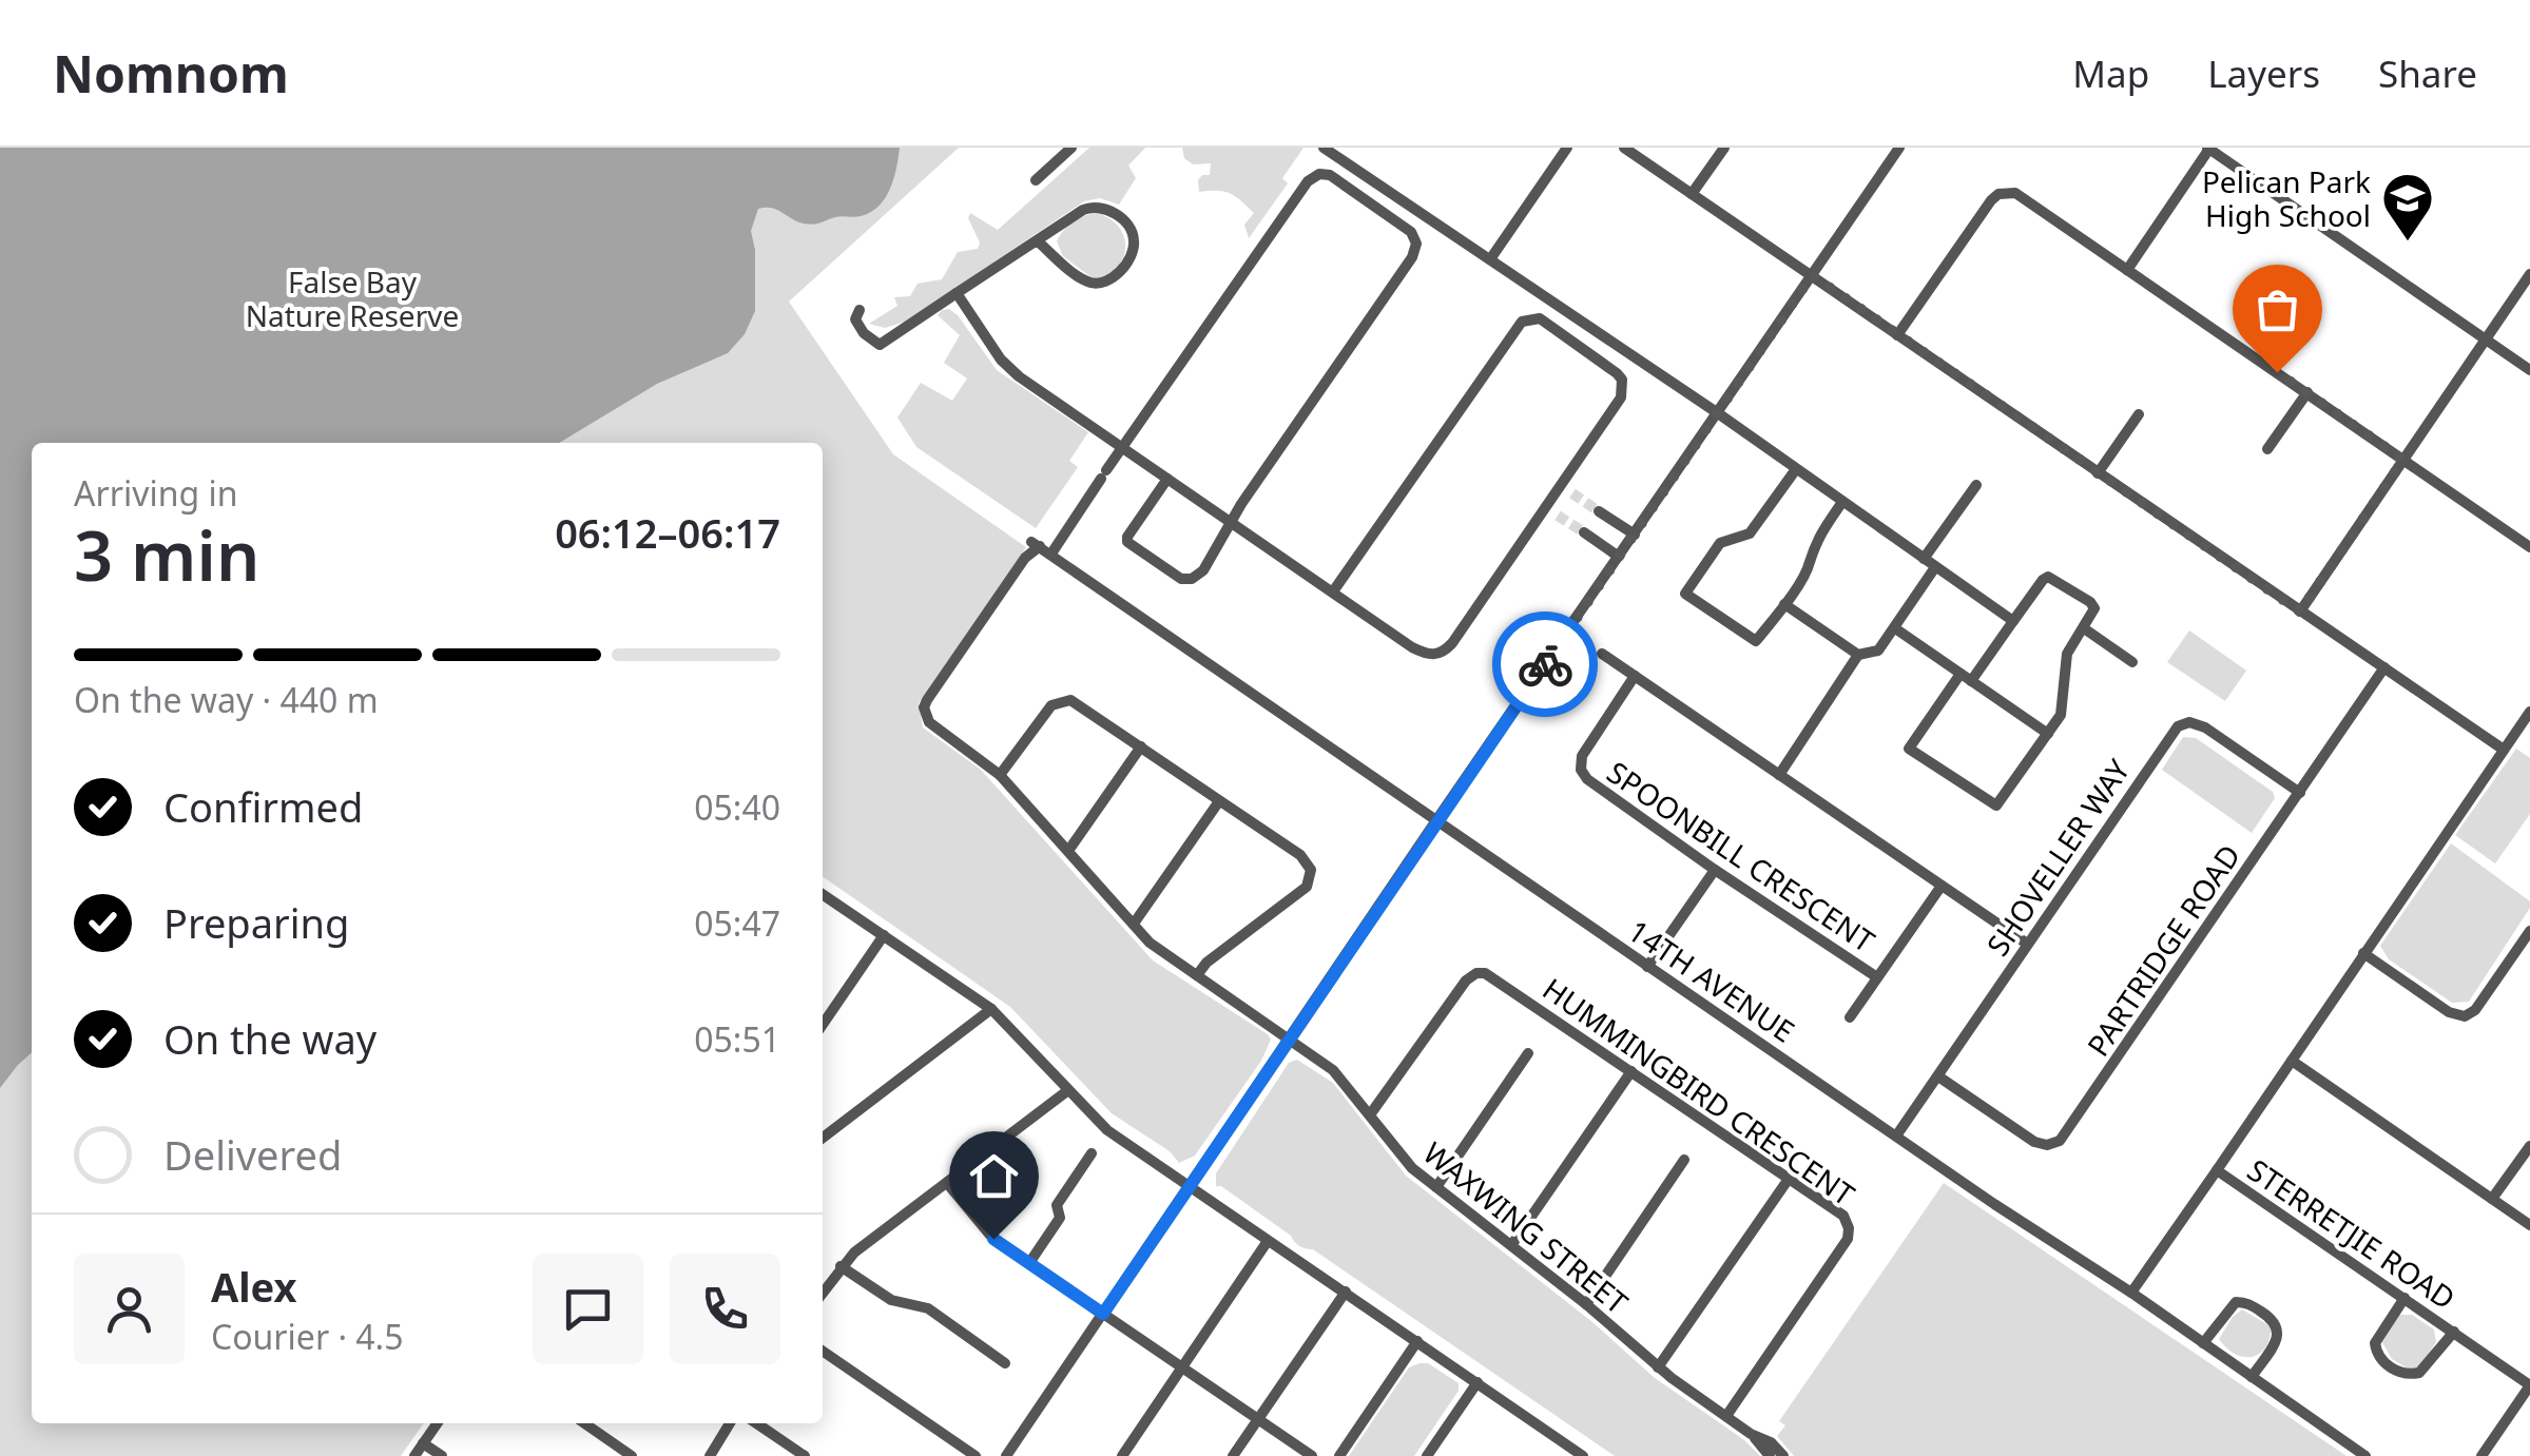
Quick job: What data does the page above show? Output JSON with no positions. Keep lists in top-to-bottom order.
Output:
{
  "streets": {
    "street": [
      "SPOONBILL CRESCENT",
      "SHOVELLER WAY",
      "PARTRIDGE ROAD",
      "14TH AVENUE",
      "HUMMINGBIRD CRESCENT",
      "WAXWING STREET",
      "STERRETJIE ROAD"
    ]
  },
  "crossings": [
    ["SHOVELLER WAY", "PARTRIDGE ROAD"],
    ["SHOVELLER WAY", "14TH AVENUE"],
    ["14TH AVENUE", "WAXWING STREET"],
    ["14TH AVENUE", "STERRETJIE ROAD"],
    ["HUMMINGBIRD CRESCENT", "WAXWING STREET"]
  ],
  "parks": ["False Bay Nature Reserve"],
  "places": {
    "school or university": ["Pelican Park High School"]
  },
  "page": {
    "header": "Nomnom",
    "nav": ["Map", "Layers", "Share"],
    "heading": ["3 min", "Arriving in", "06:12–06:17"],
    "panel": ["Alex", "Courier · 4.5"],
    "bar": "On the way · 440 m",
    "list": [
      ["Confirmed", "05:40"],
      ["Preparing", "05:47"],
      ["On the way", "05:51"],
      "Delivered"
    ]
  }
}
